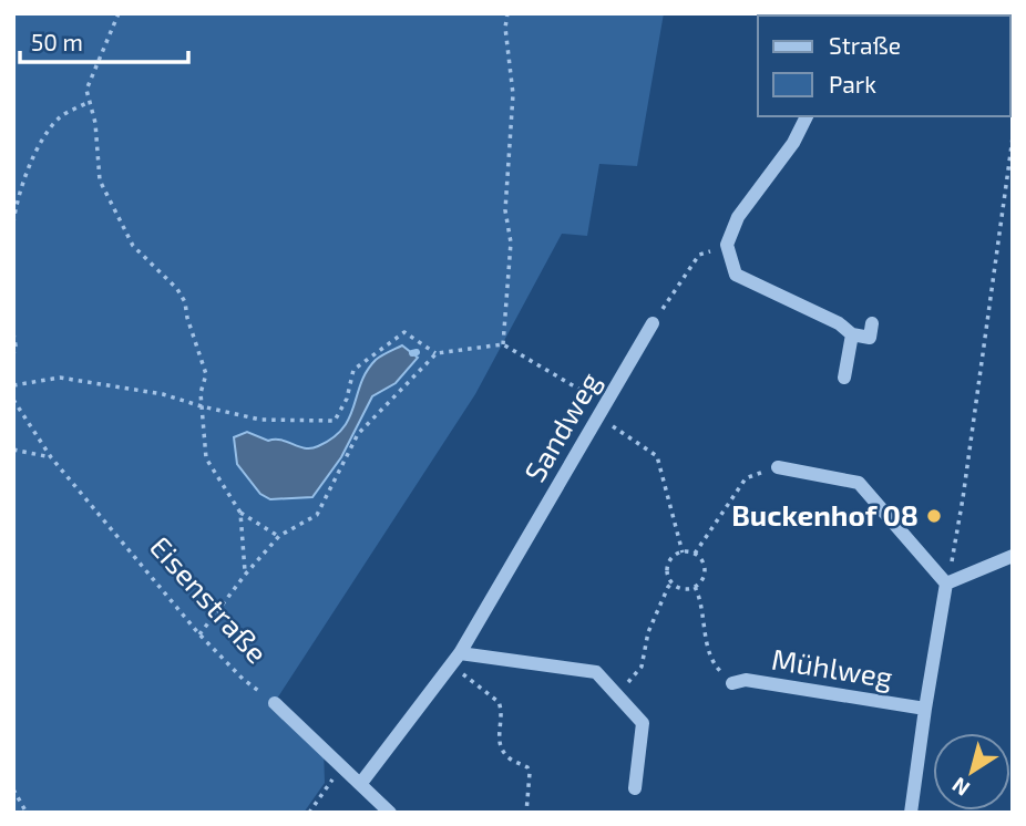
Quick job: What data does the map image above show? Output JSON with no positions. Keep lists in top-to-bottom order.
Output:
{
  "streets": {
    "street": ["Sandweg", "Eisenstraße", "Mühlweg"]
  },
  "crossings": [
    ["Sandweg", "Eisenstraße"]
  ],
  "places": ["Buckenhof 08"],
  "legend": ["Straße", "Park"],
  "scale_bar": "50 m",
  "north": "bottom left"
}
